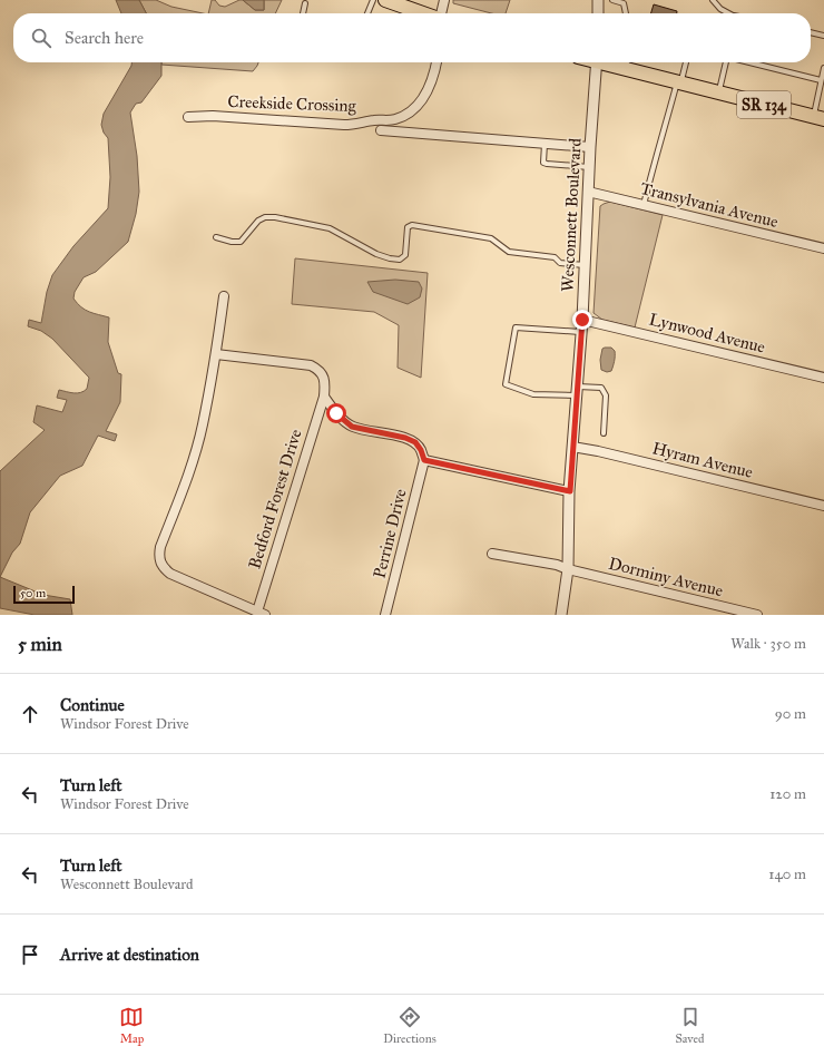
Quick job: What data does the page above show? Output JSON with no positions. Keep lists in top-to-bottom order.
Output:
{
  "streets": {
    "main road": ["SR 134"],
    "street": [
      "Creekside Crossing",
      "Transylvania Avenue",
      "Wesconnett Boulevard",
      "Lynwood Avenue",
      "Hyram Avenue",
      "Bedford Forest Drive",
      "Perrine Drive",
      "Dorminy Avenue"
    ]
  },
  "crossings": [
    ["Transylvania Avenue", "Wesconnett Boulevard"],
    ["Wesconnett Boulevard", "Lynwood Avenue"],
    ["Wesconnett Boulevard", "Hyram Avenue"],
    ["Wesconnett Boulevard", "Dorminy Avenue"]
  ],
  "scale_bar": "50 m",
  "page": {
    "search": "Search here",
    "scale": "50 m",
    "heading": ["5 min", "Walk · 350 m"],
    "list": [
      ["Continue", "Windsor Forest Drive", "90 m"],
      ["Turn left", "Windsor Forest Drive", "120 m"],
      ["Turn left", "Wesconnett Boulevard", "140 m"],
      "Arrive at destination"
    ],
    "nav": ["Map", "Directions", "Saved"]
  }
}
